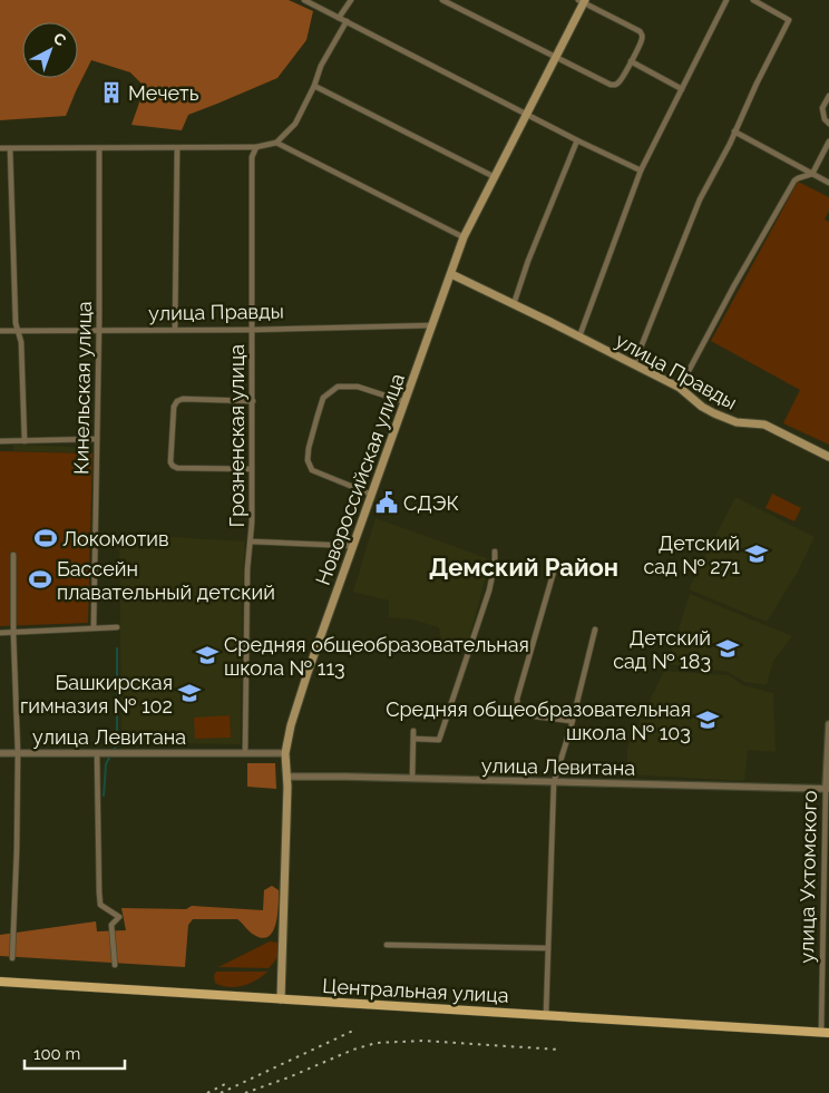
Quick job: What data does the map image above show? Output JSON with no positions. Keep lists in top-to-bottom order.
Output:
{
  "streets": {
    "main road": ["улица Правды", "Новороссийская улица", "Центральная улица"],
    "street": [
      "Кинельская улица",
      "Грозненская улица",
      "улица Левитана",
      "улица Ухтомского"
    ]
  },
  "crossings": [
    ["улица Правды", "Кинельская улица"],
    ["улица Правды", "Грозненская улица"],
    ["улица Правды", "Новороссийская улица"],
    ["Грозненская улица", "улица Левитана"],
    ["Новороссийская улица", "улица Левитана"],
    ["Новороссийская улица", "Центральная улица"],
    ["улица Левитана", "улица Ухтомского"],
    ["улица Ухтомского", "Центральная улица"]
  ],
  "districts": ["Демский Район"],
  "places": {
    "building": ["Мечеть"],
    "public building": ["СДЭК"],
    "sports": ["Локомотив", "Бассейн плавательный детский"],
    "school or university": [
      "Детский сад № 271",
      "Детский сад № 183",
      "Средняя общеобразовательная школа № 113",
      "Башкирская гимназия № 102",
      "Средняя общеобразовательная школа № 103"
    ]
  },
  "scale_bar": "100 m",
  "north": "top right"
}
